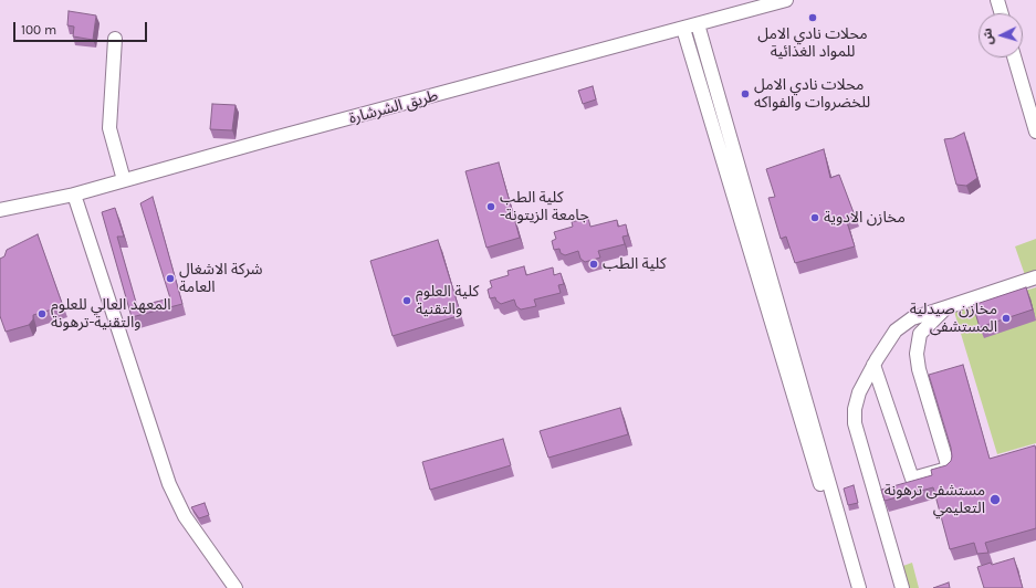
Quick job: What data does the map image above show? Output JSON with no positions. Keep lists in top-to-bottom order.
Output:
{
  "streets": {
    "street": ["طريق الشرشارة"]
  },
  "places": [
    "محلات نادي الامل للمواد الغذائية",
    "محلات نادي الامل للخضروات والفواكه",
    "كلية الطب -جامعة الزيتونة",
    "مخازن الادوية",
    "كلية الطب",
    "شركة الاشغال العامة",
    "كلية العلوم والتقنية",
    "المعهد العالي للعلوم والتقنية-ترهونة",
    "مخازن صيدلية المستشفى",
    "مستشفى ترهونة التعليمي"
  ],
  "scale_bar": "100 m",
  "north": "left"
}
